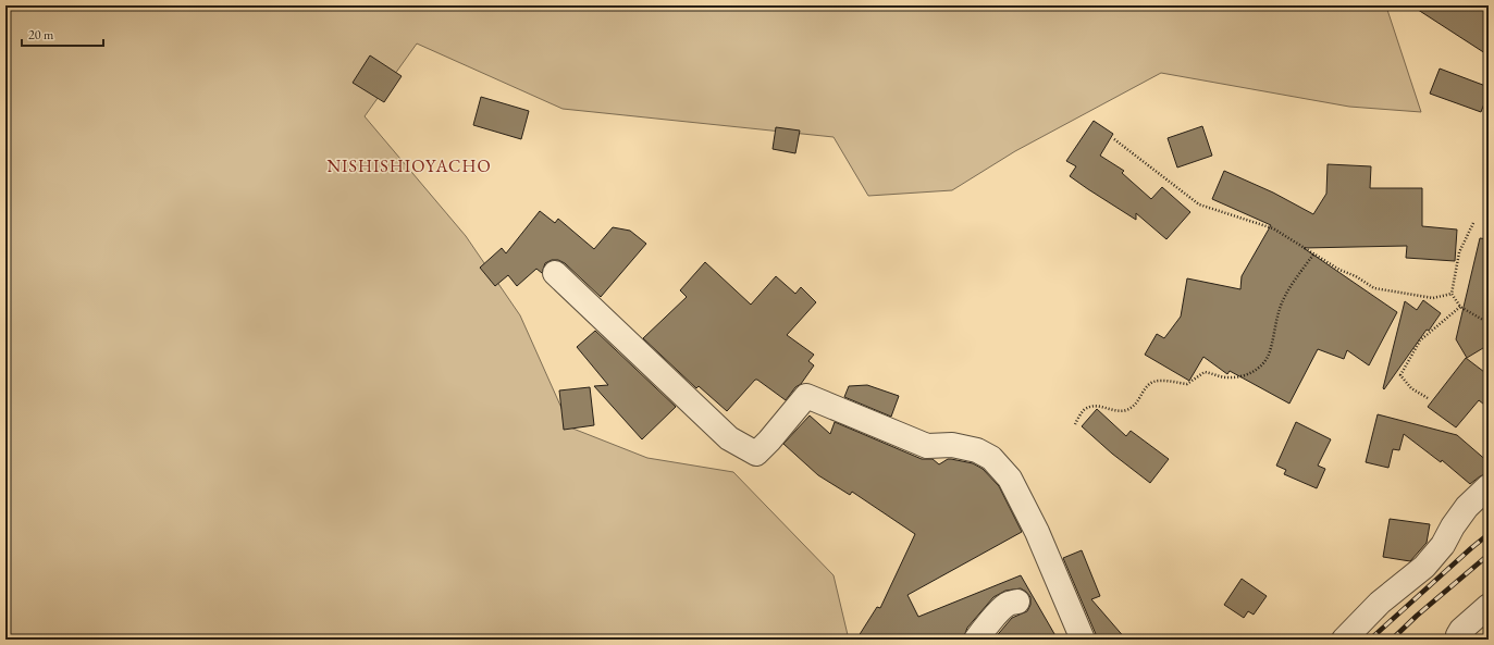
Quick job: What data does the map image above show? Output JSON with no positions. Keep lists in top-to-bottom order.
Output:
{
  "districts": ["NISHISHIOYACHO"],
  "scale_bar": "20 m"
}
